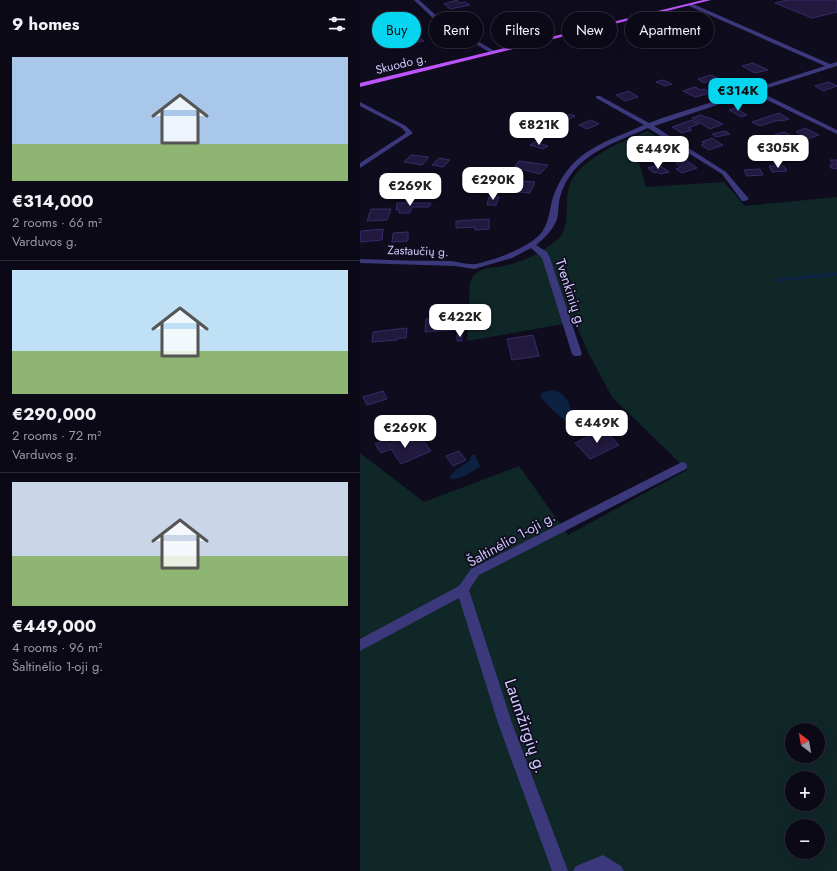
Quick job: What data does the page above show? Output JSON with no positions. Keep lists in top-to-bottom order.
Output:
{
  "streets": {
    "main road": ["Skuodo g."],
    "street": [
      "Zastaučių g.",
      "Tvenkinių g.",
      "Šaltinėlio 1-oji g.",
      "Laumžirgių g."
    ]
  },
  "crossings": [
    ["Zastaučių g.", "Tvenkinių g."],
    ["Šaltinėlio 1-oji g.", "Laumžirgių g."]
  ],
  "north": "top left",
  "page": {
    "heading": "9 homes",
    "chip": [
      "Buy",
      "Rent",
      "Filters",
      "New",
      "Apartment"
    ],
    "list": [
      {
        "name": "€314,000",
        "note": "2 rooms · 66 m² · Varduvos g."
      },
      {
        "name": "€290,000",
        "note": "2 rooms · 72 m² · Varduvos g."
      },
      {
        "name": "€449,000",
        "note": "4 rooms · 96 m² · Šaltinėlio 1-oji g."
      }
    ],
    "price": [
      "€314K",
      "€821K",
      "€305K",
      "€449K",
      "€290K",
      "€269K",
      "€422K",
      "€449K",
      "€269K"
    ],
    "map_buttons": ["+", "−"]
  }
}
